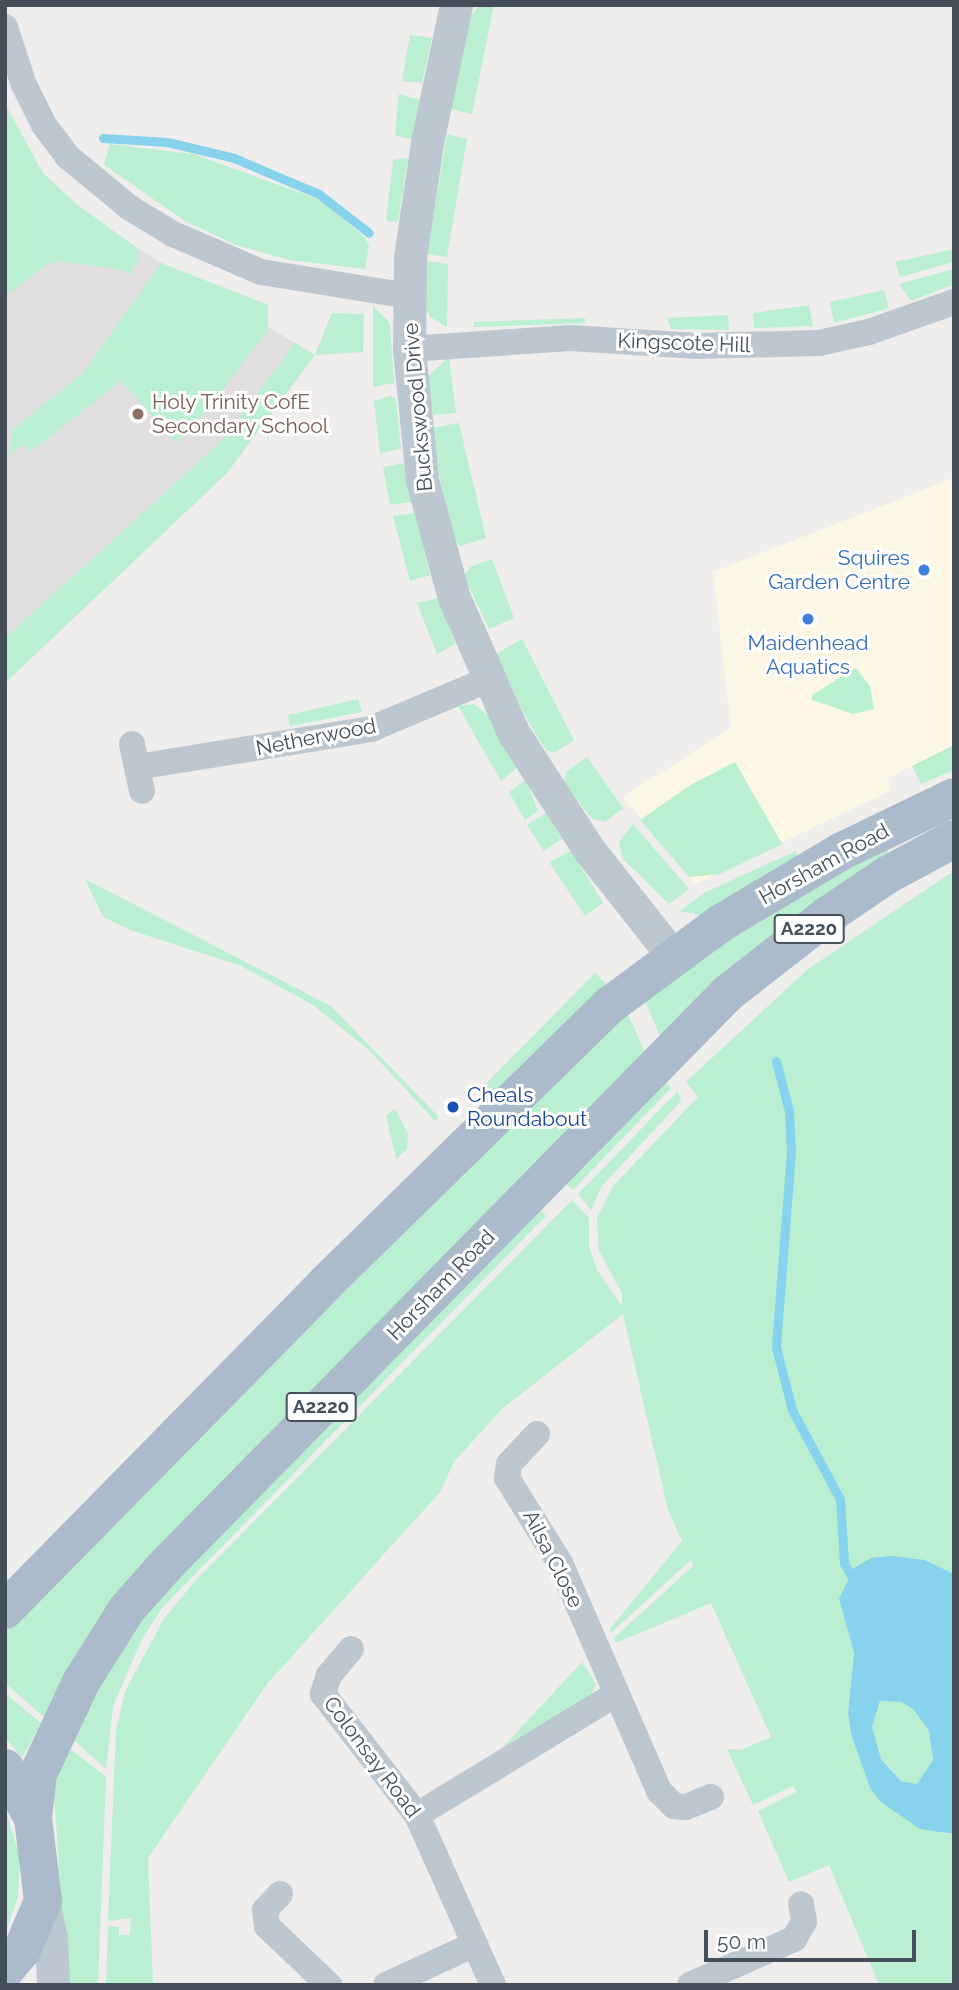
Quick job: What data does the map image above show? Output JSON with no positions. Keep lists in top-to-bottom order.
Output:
{
  "streets": {
    "main road": ["Horsham Road", "A2220"],
    "street": [
      "Kingscote Hill",
      "Buckswood Drive",
      "Netherwood",
      "Ailsa Close",
      "Colonsay Road"
    ]
  },
  "crossings": [
    ["Kingscote Hill", "Buckswood Drive"],
    ["Buckswood Drive", "Netherwood"],
    ["Buckswood Drive", "Horsham Road"]
  ],
  "places": [
    "Holy Trinity CofE Secondary School",
    "Squires Garden Centre",
    "Maidenhead Aquatics",
    "Cheals Roundabout"
  ],
  "scale_bar": "50 m"
}
